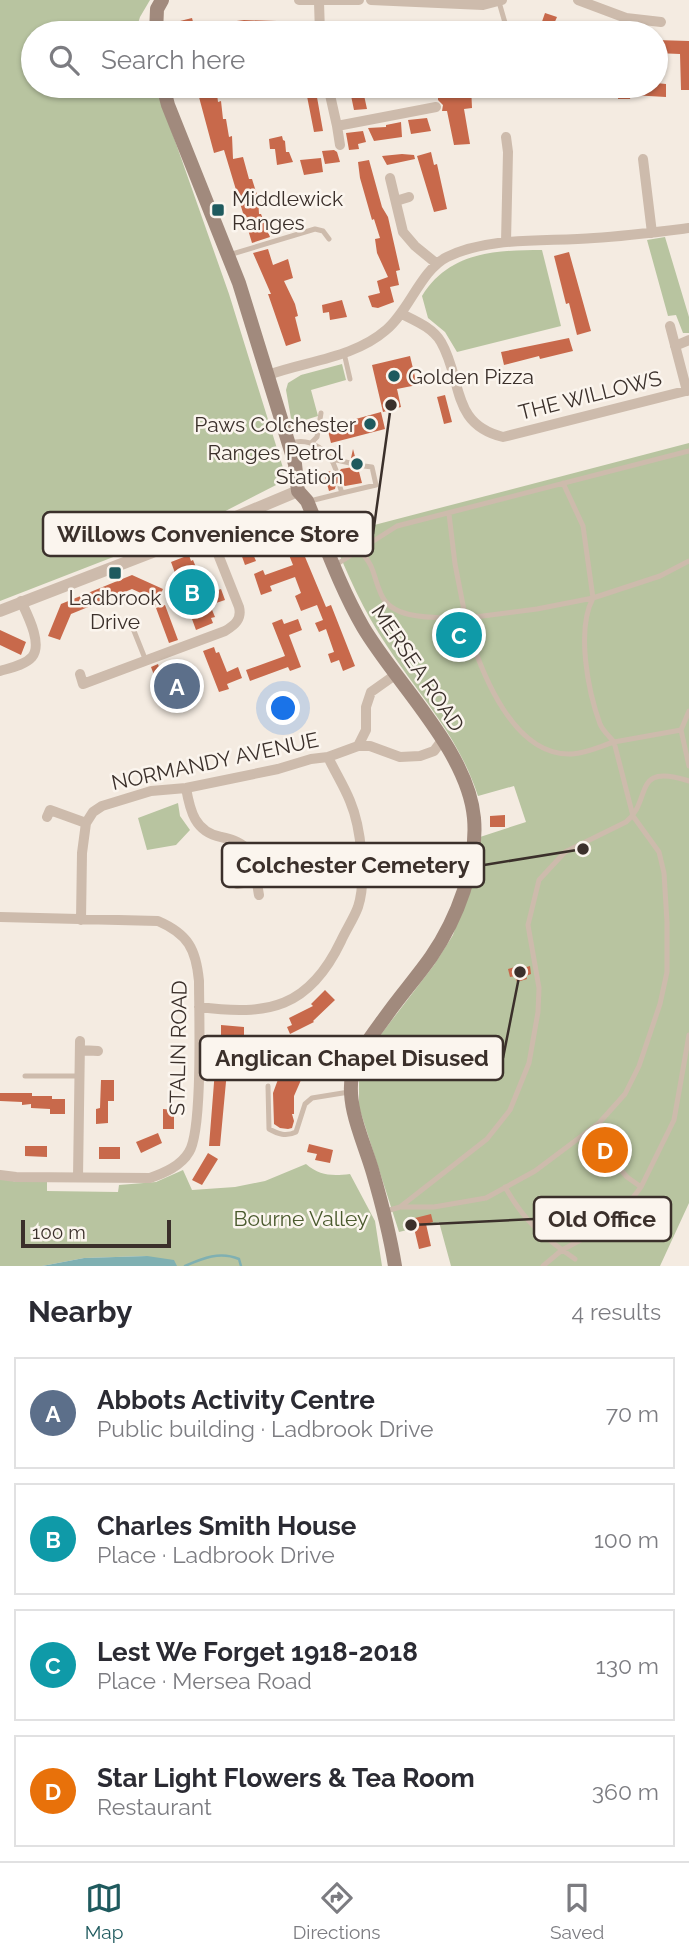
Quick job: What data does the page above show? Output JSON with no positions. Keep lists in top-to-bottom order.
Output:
{
  "streets": {
    "main road": ["MERSEA ROAD"],
    "street": ["THE WILLOWS", "NORMANDY AVENUE", "STALIN ROAD"]
  },
  "parks": ["Bourne Valley"],
  "places": {
    "transit": ["Middlewick Ranges", "Ladbrook Drive"],
    "other": [
      "Golden Pizza",
      "Willows Convenience Store",
      "Paws Colchester",
      "Ranges Petrol Station",
      "Colchester Cemetery",
      "Anglican Chapel Disused",
      "Old Office"
    ]
  },
  "scale_bar": "100 m",
  "page": {
    "search": "Search here",
    "pins": [
      "B",
      "C",
      "A",
      "D"
    ],
    "scale": "100 m",
    "heading": ["Nearby", "4 results"],
    "list": [
      {
        "mark": "A",
        "name": "Abbots Activity Centre",
        "note": "Public building · Ladbrook Drive",
        "value": "70 m"
      },
      {
        "mark": "B",
        "name": "Charles Smith House",
        "note": "Place · Ladbrook Drive",
        "value": "100 m"
      },
      {
        "mark": "C",
        "name": "Lest We Forget 1918-2018",
        "note": "Place · Mersea Road",
        "value": "130 m"
      },
      {
        "mark": "D",
        "name": "Star Light Flowers & Tea Room",
        "note": "Restaurant",
        "value": "360 m"
      }
    ],
    "nav": ["Map", "Directions", "Saved"]
  }
}
